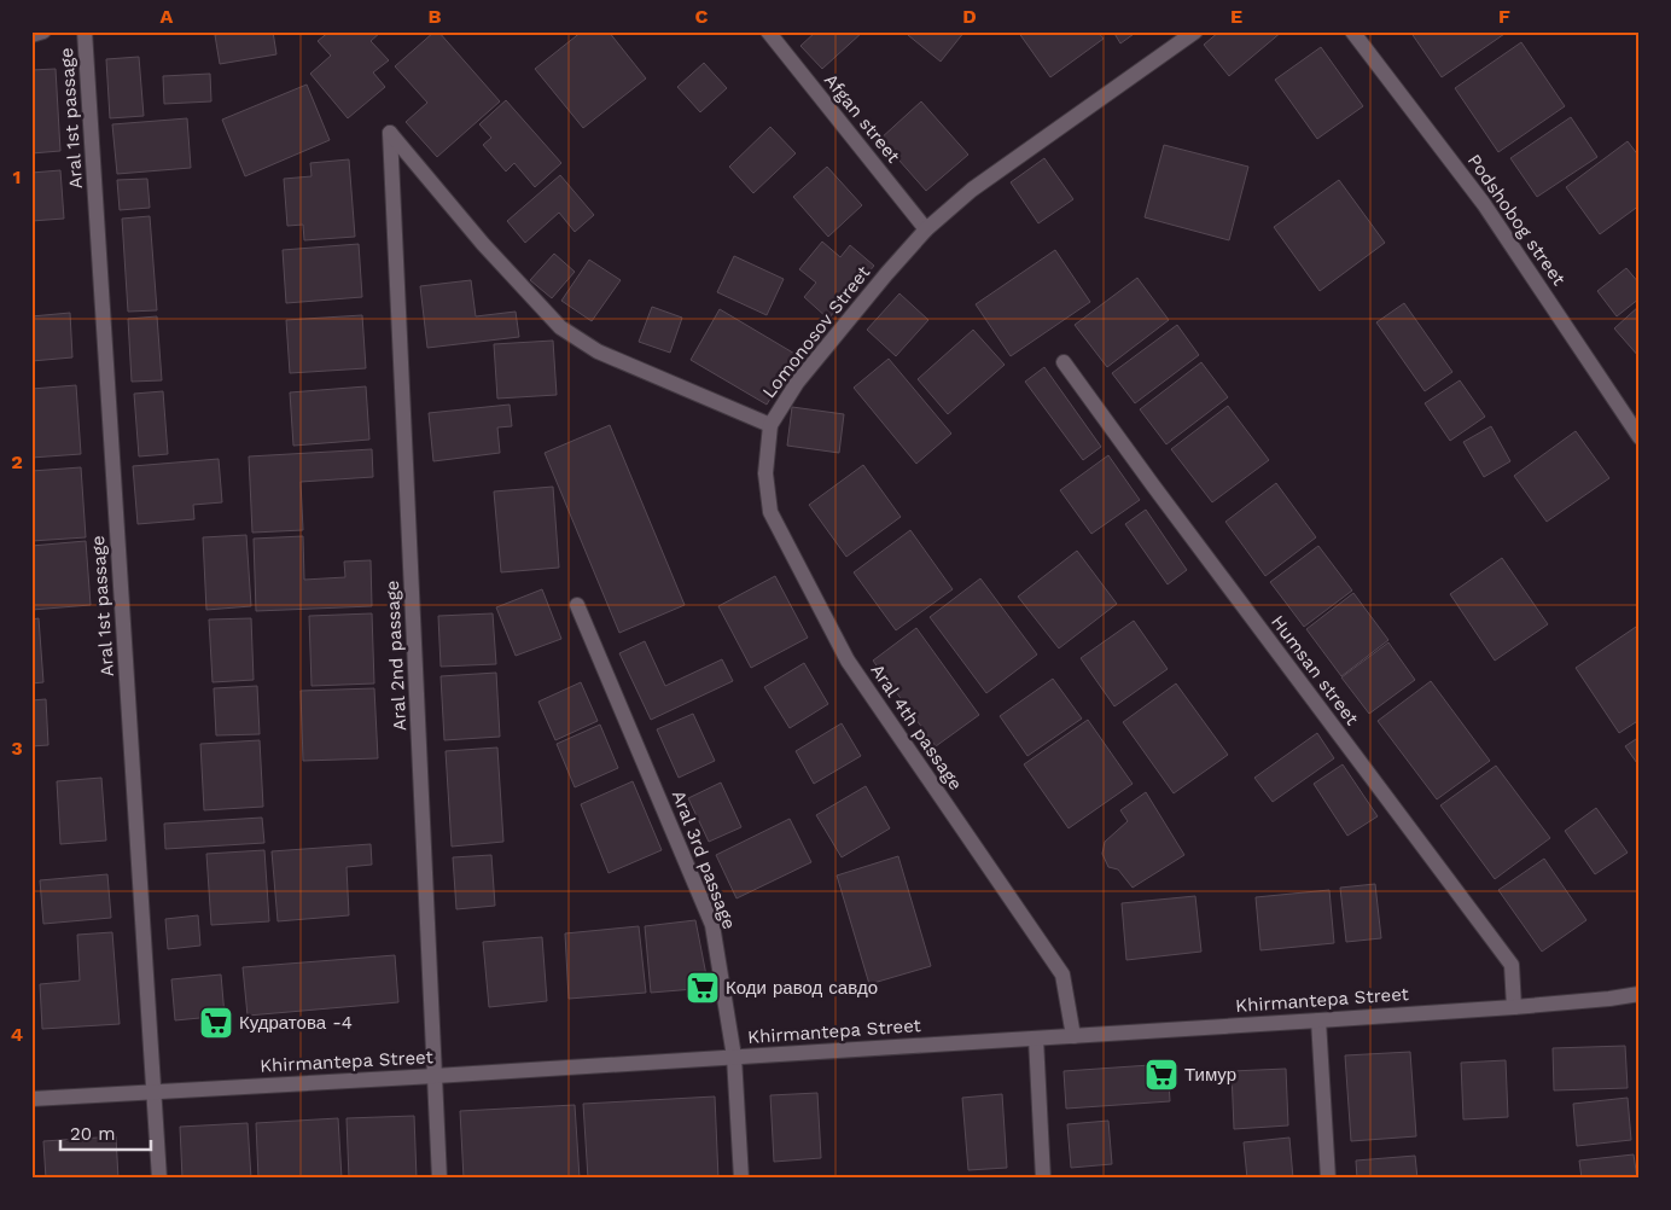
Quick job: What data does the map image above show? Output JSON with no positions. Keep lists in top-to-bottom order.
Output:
{
  "streets": {
    "street": [
      "Aral 1st passage",
      "Afgan street",
      "Podshobog street",
      "Lomonosov Street",
      "Aral 2nd passage",
      "Humsan street",
      "Aral 4th passage",
      "Aral 3rd passage",
      "Khirmаntepa Street"
    ]
  },
  "crossings": [
    ["Aral 1st passage", "Khirmаntepa Street"],
    ["Afgan street", "Lomonosov Street"],
    ["Lomonosov Street", "Aral 2nd passage"],
    ["Lomonosov Street", "Aral 4th passage"],
    ["Aral 2nd passage", "Khirmаntepa Street"],
    ["Humsan street", "Khirmаntepa Street"],
    ["Aral 4th passage", "Khirmаntepa Street"],
    ["Aral 3rd passage", "Khirmаntepa Street"]
  ],
  "places": {
    "supermarket": ["Коди равод савдо", "Кудратова -4", "Тимур"]
  },
  "scale_bar": "20 m",
  "grid": {
    "columns": [
      "A",
      "B",
      "C",
      "D",
      "E",
      "F"
    ],
    "rows": [
      "1",
      "2",
      "3",
      "4"
    ]
  }
}
